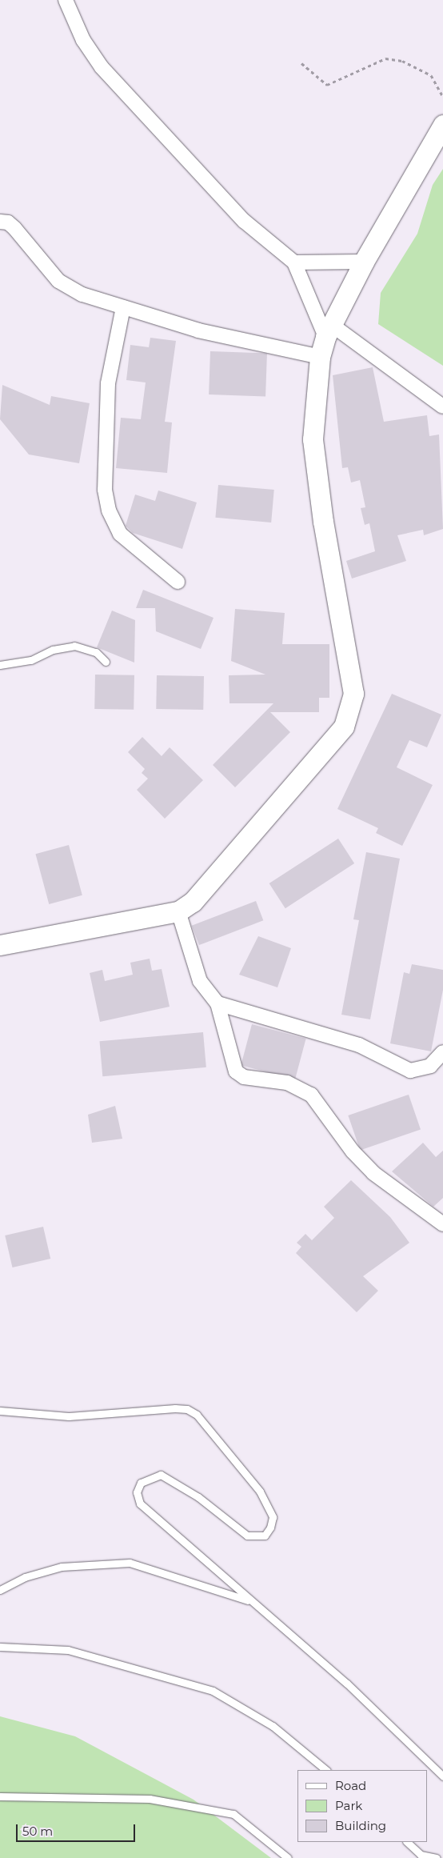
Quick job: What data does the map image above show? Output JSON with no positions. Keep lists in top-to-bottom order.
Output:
{
  "legend": ["Road", "Park", "Building"],
  "scale_bar": "50 m"
}
